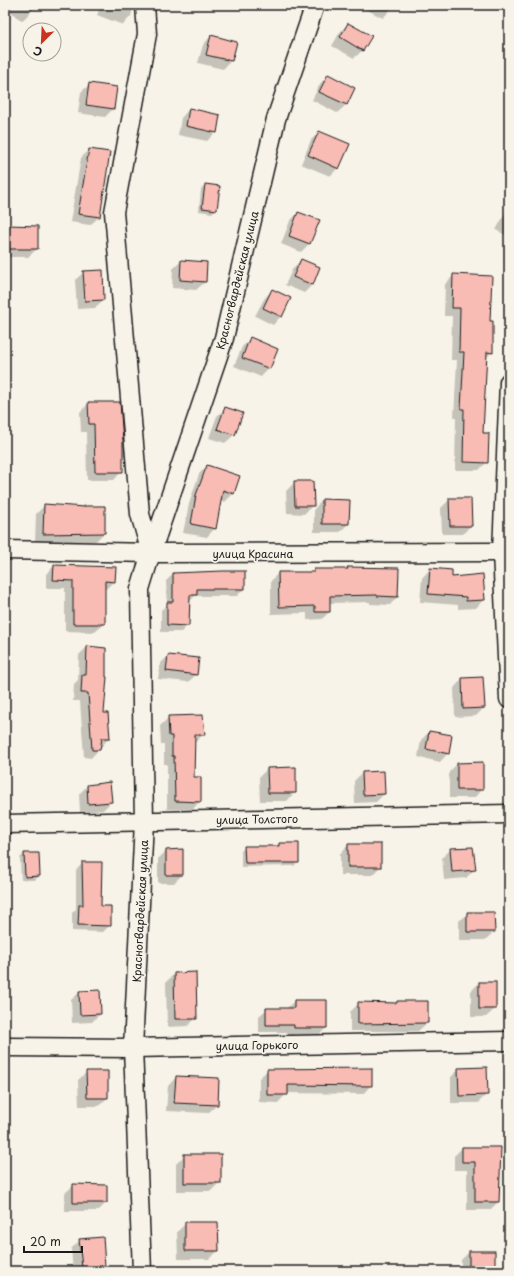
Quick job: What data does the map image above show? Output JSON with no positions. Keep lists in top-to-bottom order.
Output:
{
  "streets": {
    "street": [
      "Красногвардейская улица",
      "улица Красина",
      "улица Толстого",
      "улица Горького"
    ]
  },
  "crossings": [
    ["Красногвардейская улица", "улица Красина"],
    ["Красногвардейская улица", "улица Толстого"],
    ["Красногвардейская улица", "улица Горького"]
  ],
  "scale_bar": "20 m",
  "north": "bottom left"
}
